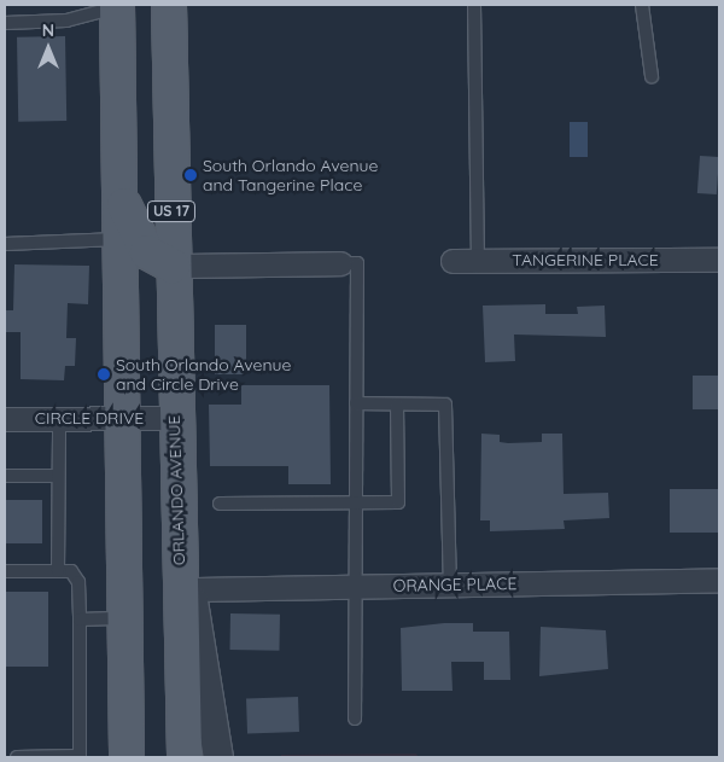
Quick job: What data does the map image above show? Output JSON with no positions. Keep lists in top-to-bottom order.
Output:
{
  "streets": {
    "main road": ["US 17", "ORLANDO AVENUE"],
    "street": ["TANGERINE PLACE", "CIRCLE DRIVE", "ORANGE PLACE"]
  },
  "crossings": [
    ["CIRCLE DRIVE", "ORLANDO AVENUE"]
  ],
  "places": ["South Orlando Avenue and Tangerine Place", "South Orlando Avenue and Circle Drive"],
  "north": "top"
}
